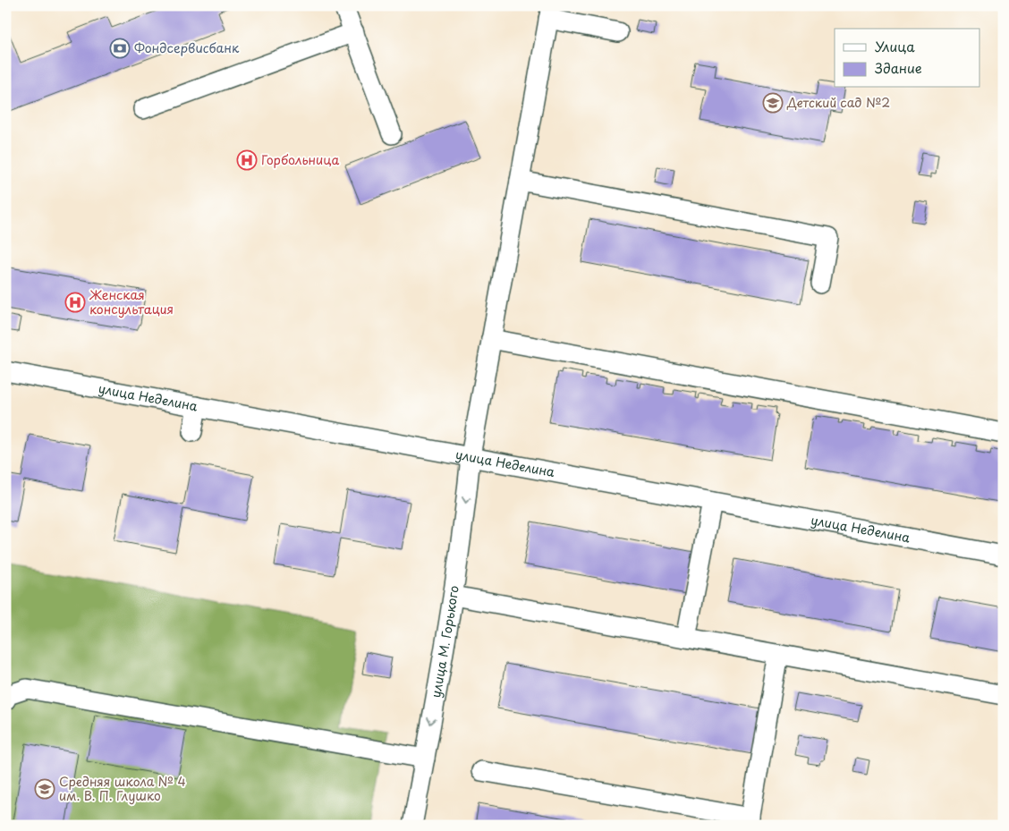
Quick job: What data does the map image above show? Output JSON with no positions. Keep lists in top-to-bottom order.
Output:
{
  "streets": {
    "street": ["улица Неделина", "улица М. Горького"]
  },
  "crossings": [
    ["улица Неделина", "улица М. Горького"]
  ],
  "one_way": ["улица М. Горького"],
  "places": {
    "bank": ["Фондсервисбанк"],
    "school or university": ["Детский сад №2", "Средняя школа № 4 им. В. П. Глушко"],
    "hospital": ["Горбольница", "Женская консультация"]
  },
  "legend": ["Улица", "Здание"]
}
